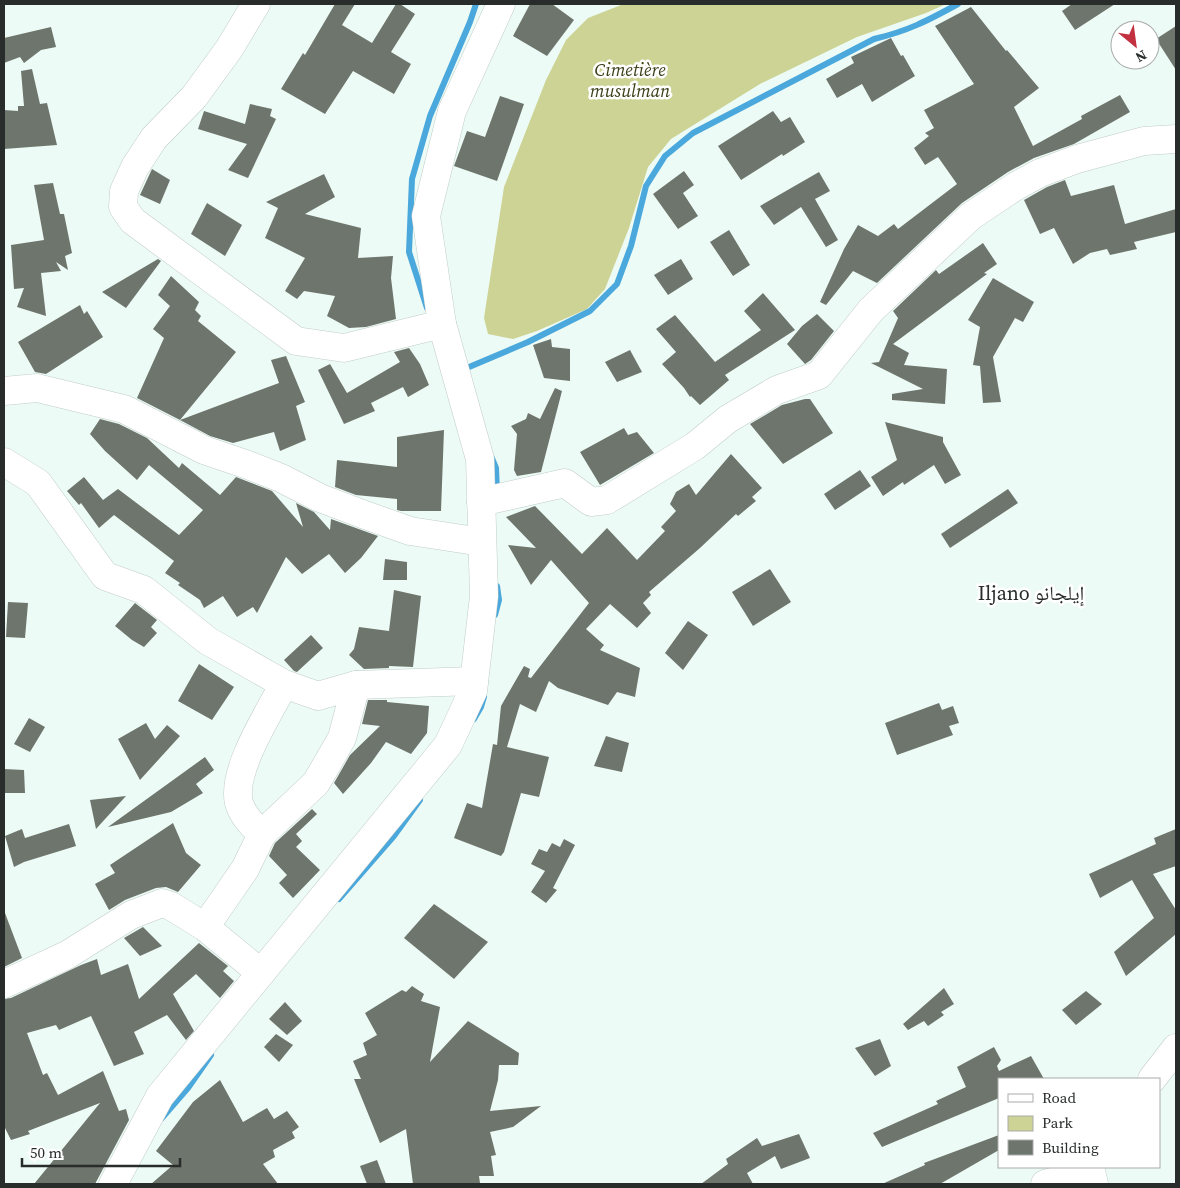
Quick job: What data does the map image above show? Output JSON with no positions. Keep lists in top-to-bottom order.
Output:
{
  "districts": ["Iljano إيلجانو"],
  "parks": ["Cimetière musulman"],
  "legend": ["Road", "Park", "Building"],
  "scale_bar": "50 m",
  "north": "bottom right"
}
